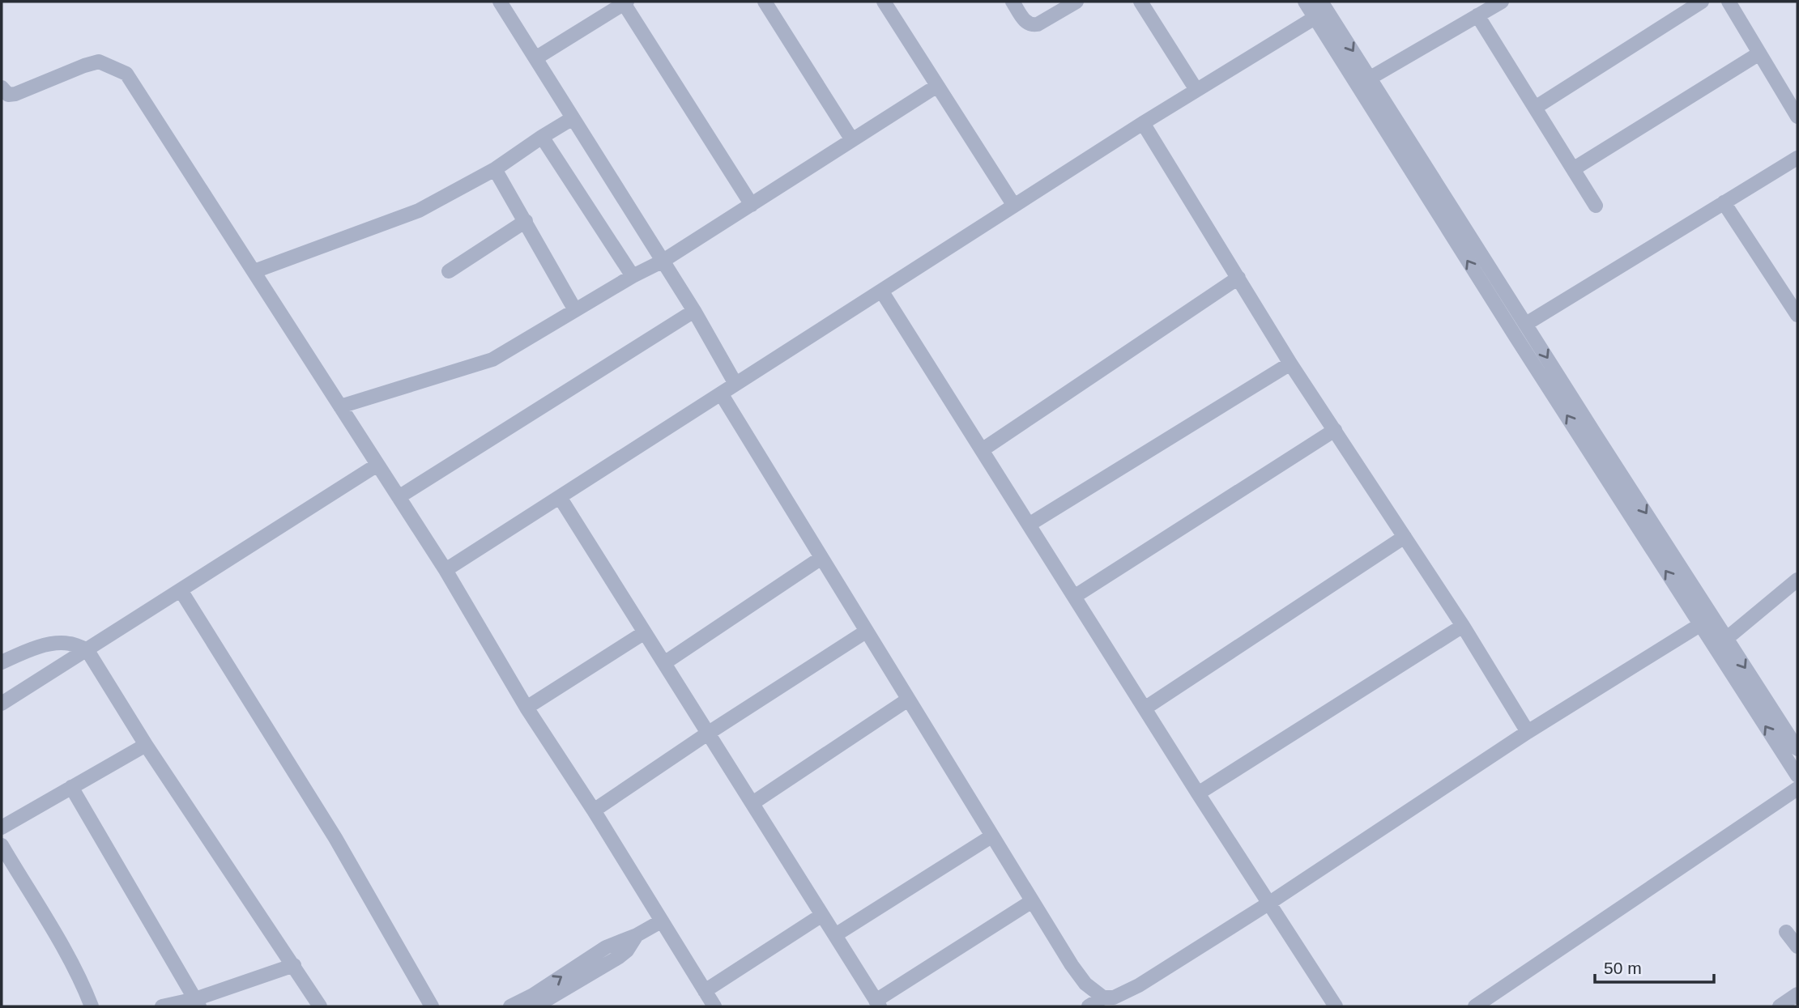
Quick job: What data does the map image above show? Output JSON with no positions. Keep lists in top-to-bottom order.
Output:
{
  "scale_bar": "50 m"
}
